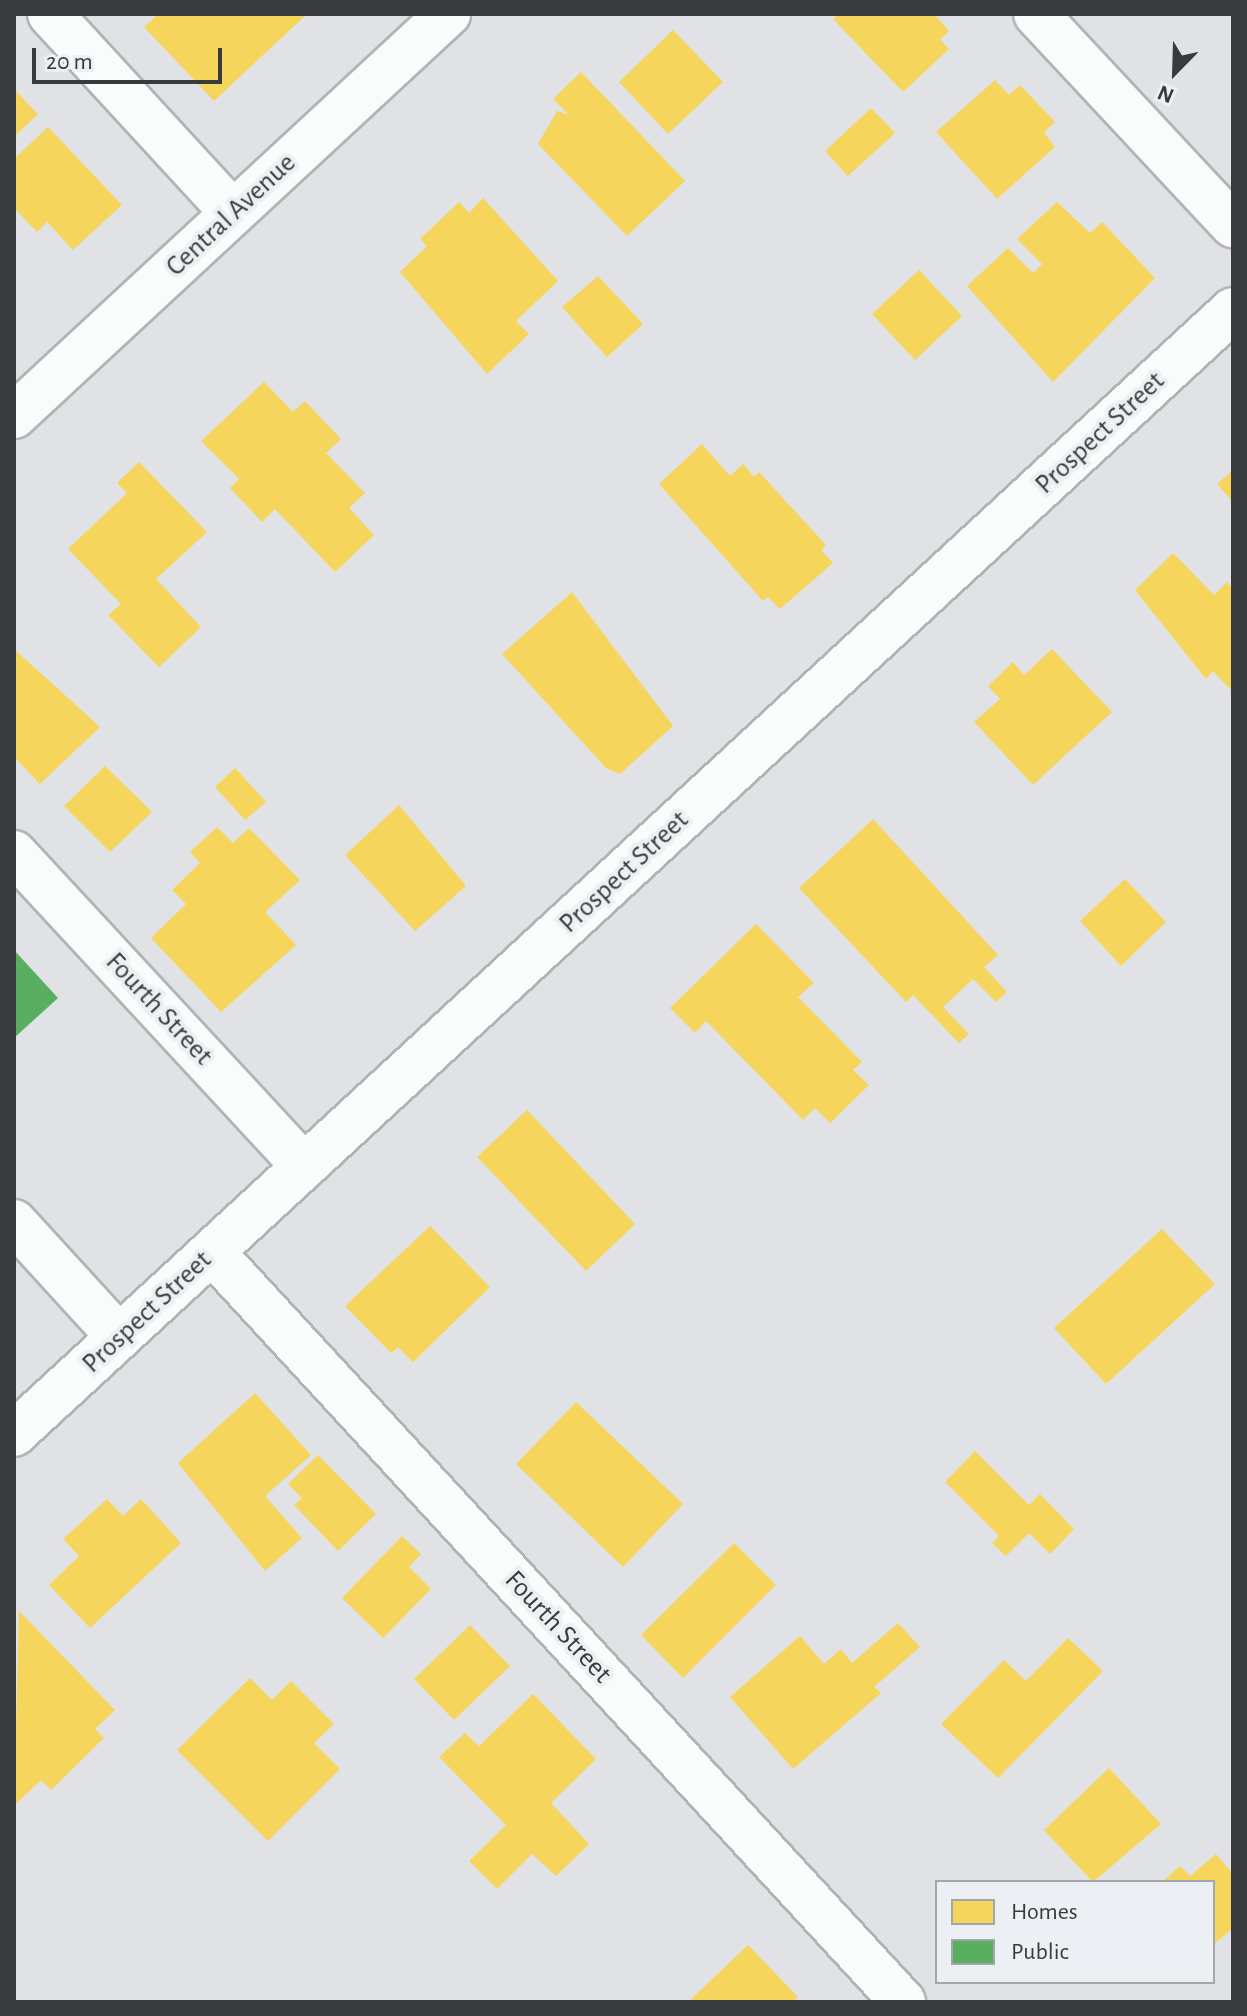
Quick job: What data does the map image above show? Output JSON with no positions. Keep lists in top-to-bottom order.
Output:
{
  "streets": {
    "street": ["Central Avenue", "Prospect Street", "Fourth Street"]
  },
  "crossings": [
    ["Prospect Street", "Fourth Street"]
  ],
  "legend": ["Homes", "Public"],
  "scale_bar": "20 m",
  "north": "bottom left"
}
